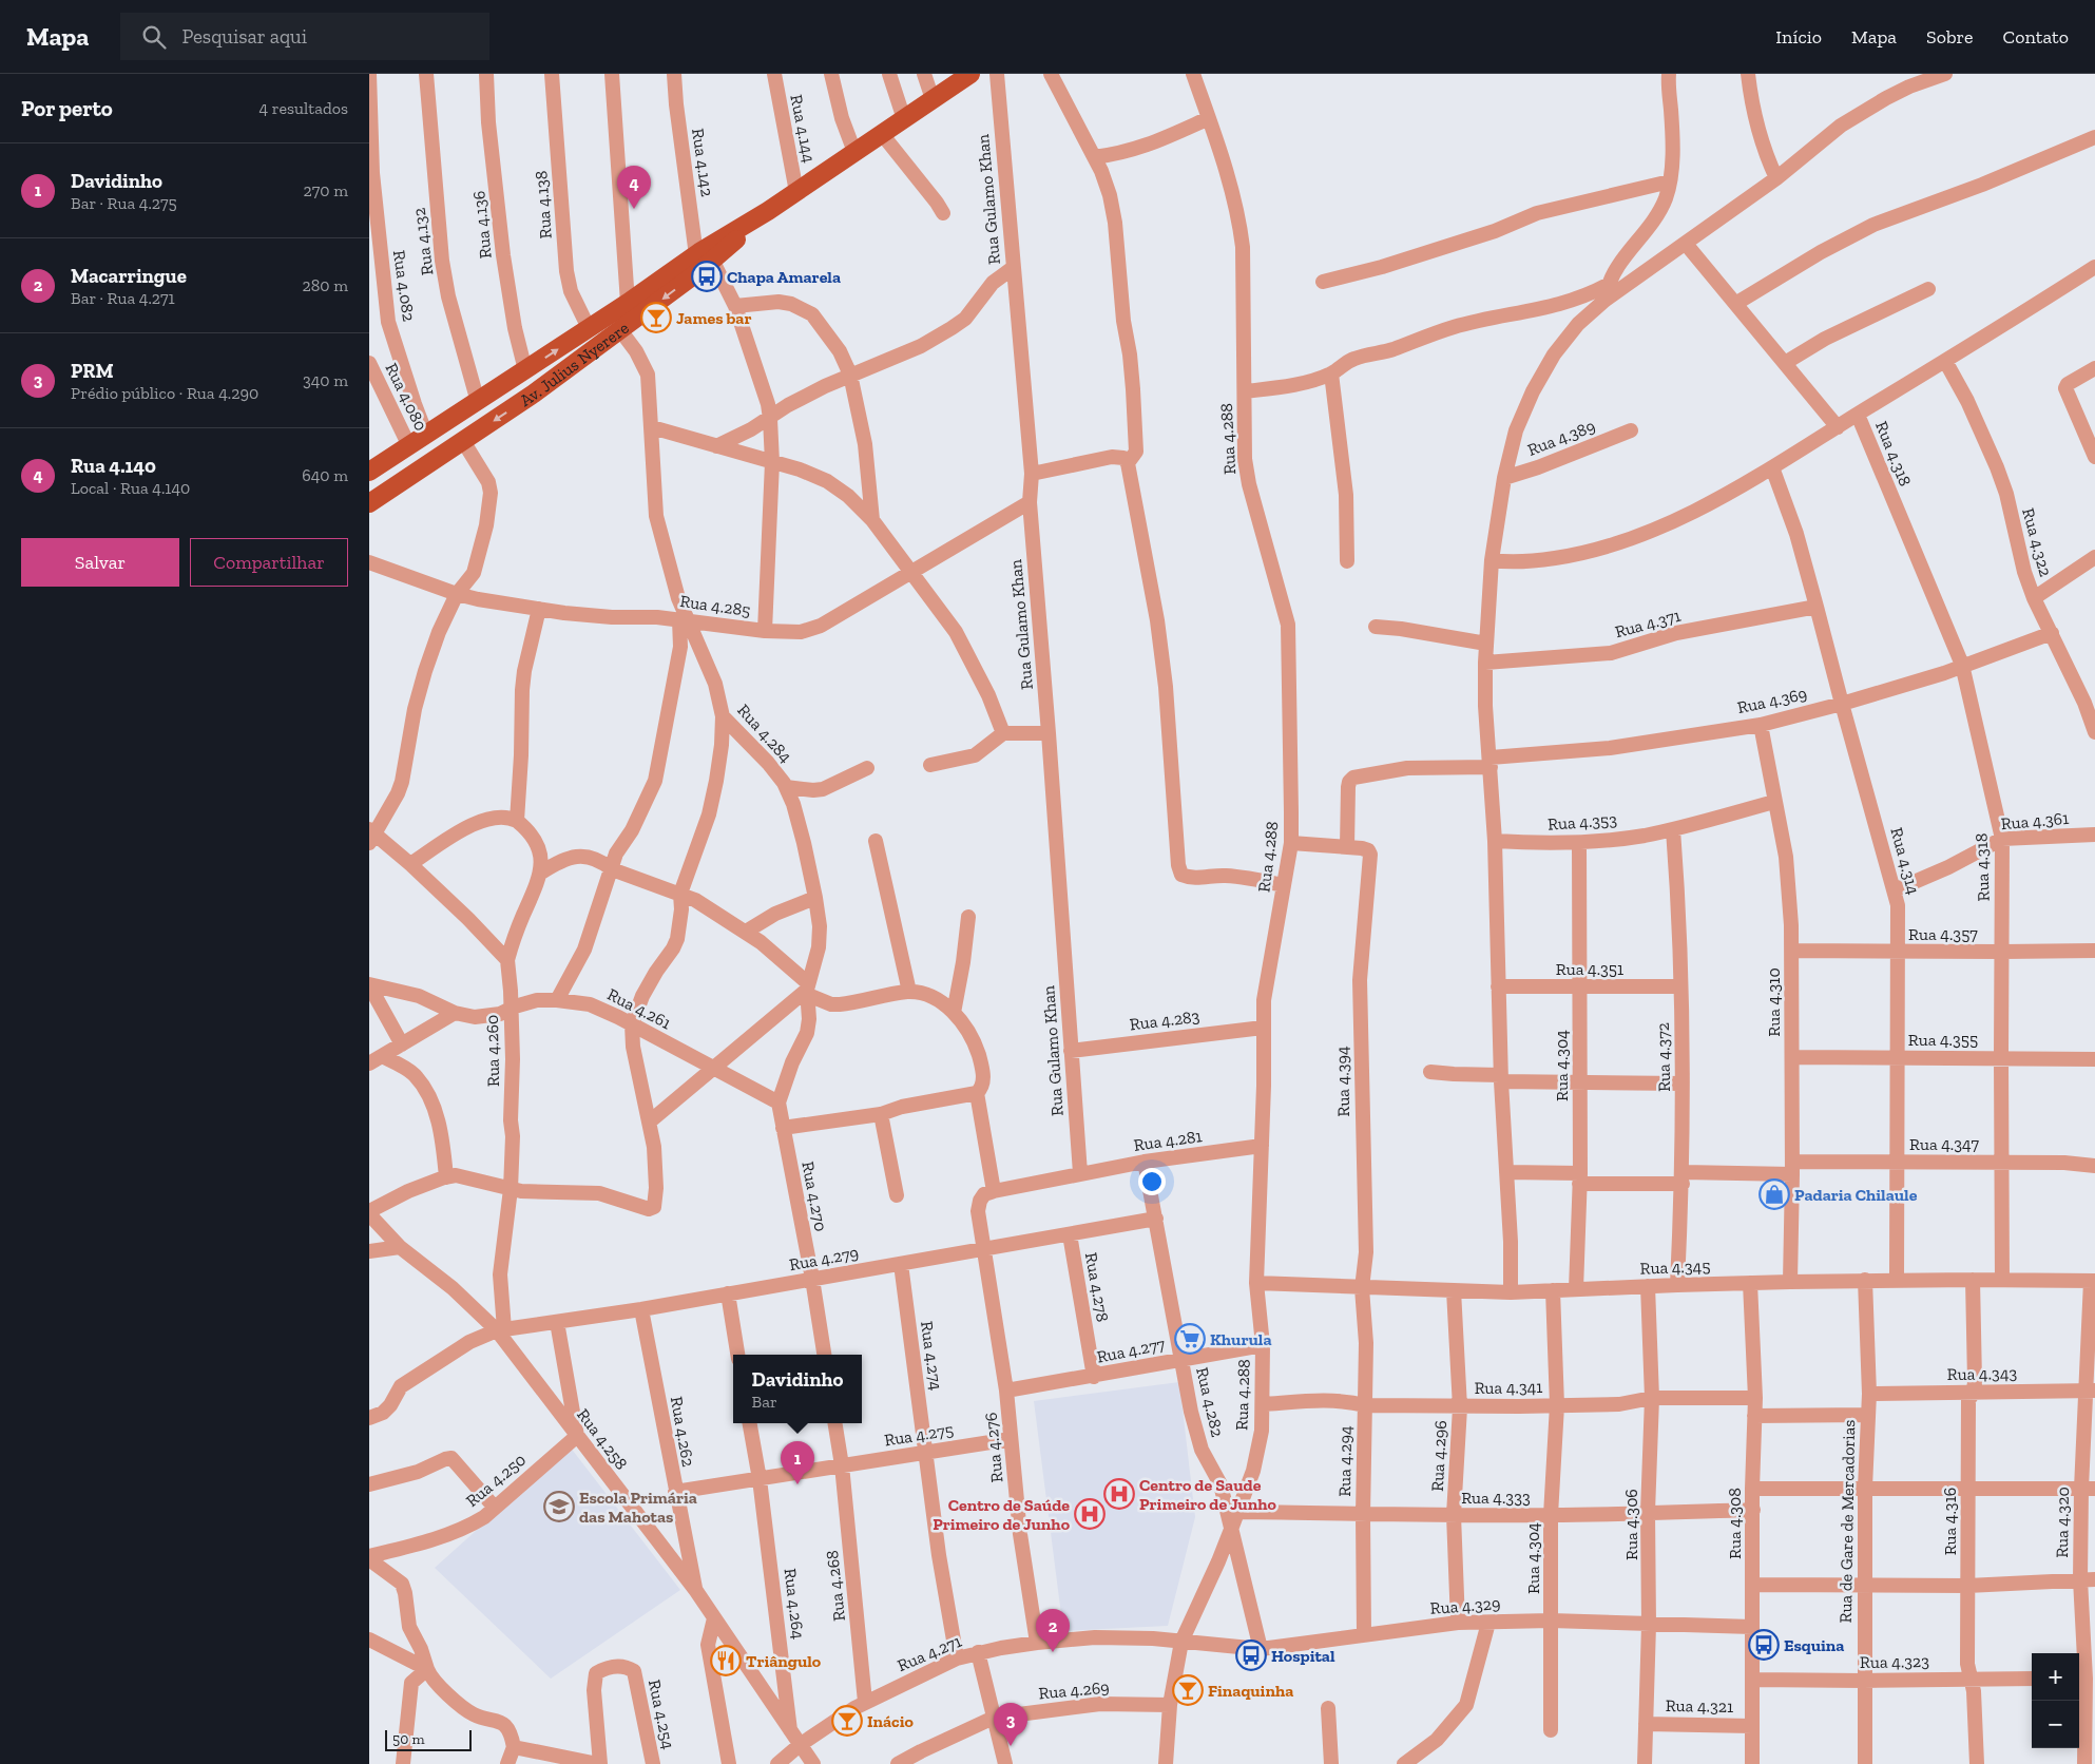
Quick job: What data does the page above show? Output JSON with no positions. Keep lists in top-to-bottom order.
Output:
{
  "streets": {
    "main road": ["Av. Julius Nyerere"],
    "street": [
      "Rua 4.144",
      "Rua 4.142",
      "Rua Gulamo Khan",
      "Rua 4.138",
      "Rua 4.136",
      "Rua 4.132",
      "Rua 4.082",
      "Rua 4.080",
      "Rua 4.389",
      "Rua 4.288",
      "Rua 4.318",
      "Rua 4.322",
      "Rua 4.285",
      "Rua 4.371",
      "Rua 4.369",
      "Rua 4.284",
      "Rua 4.361",
      "Rua 4.353",
      "Rua 4.314",
      "Rua 4.357",
      "Rua 4.351",
      "Rua 4.310",
      "Rua 4.261",
      "Rua 4.283",
      "Rua 4.355",
      "Rua 4.260",
      "Rua 4.372",
      "Rua 4.304",
      "Rua 4.394",
      "Rua 4.281",
      "Rua 4.347",
      "Rua 4.270",
      "Rua 4.279",
      "Rua 4.345",
      "Rua 4.278",
      "Rua 4.277",
      "Rua 4.274",
      "Rua 4.343",
      "Rua 4.341",
      "Rua 4.282",
      "Rua 4.262",
      "Rua 4.275",
      "Rua 4.258",
      "Rua 4.276",
      "Rua 4.296",
      "Rua 4.294",
      "Rua 4.250",
      "Rua 4.333",
      "Rua de Gare de Mercadorias",
      "Rua 4.316",
      "Rua 4.320",
      "Rua 4.308",
      "Rua 4.306",
      "Rua 4.268",
      "Rua 4.264",
      "Rua 4.329",
      "Rua 4.271",
      "Rua 4.323",
      "Rua 4.269",
      "Rua 4.321",
      "Rua 4.254"
    ]
  },
  "crossings": [
    ["Rua 4.144", "Av. Julius Nyerere"],
    ["Rua 4.142", "Av. Julius Nyerere"],
    ["Rua 4.142", "Rua 4.285"],
    ["Rua Gulamo Khan", "Rua 4.285"],
    ["Rua Gulamo Khan", "Rua 4.283"],
    ["Rua Gulamo Khan", "Rua 4.281"],
    ["Rua 4.138", "Av. Julius Nyerere"],
    ["Rua 4.136", "Av. Julius Nyerere"],
    ["Rua 4.132", "Av. Julius Nyerere"],
    ["Rua 4.082", "Av. Julius Nyerere"],
    ["Av. Julius Nyerere", "Rua 4.080"],
    ["Av. Julius Nyerere", "Rua 4.284"],
    ["Rua 4.288", "Rua 4.283"],
    ["Rua 4.288", "Rua 4.281"],
    ["Rua 4.288", "Rua 4.345"],
    ["Rua 4.288", "Rua 4.277"],
    ["Rua 4.288", "Rua 4.341"],
    ["Rua 4.288", "Rua 4.282"],
    ["Rua 4.288", "Rua 4.333"],
    ["Rua 4.318", "Rua 4.369"],
    ["Rua 4.318", "Rua 4.361"],
    ["Rua 4.318", "Rua 4.357"],
    ["Rua 4.318", "Rua 4.355"],
    ["Rua 4.318", "Rua 4.347"],
    ["Rua 4.318", "Rua 4.345"],
    ["Rua 4.322", "Rua 4.369"],
    ["Rua 4.285", "Rua 4.284"],
    ["Rua 4.371", "Rua 4.314"],
    ["Rua 4.369", "Rua 4.314"],
    ["Rua 4.369", "Rua 4.310"],
    ["Rua 4.369", "Rua 4.394"],
    ["Rua 4.284", "Rua 4.261"],
    ["Rua 4.284", "Rua 4.270"],
    ["Rua 4.361", "Rua 4.314"],
    ["Rua 4.353", "Rua 4.310"],
    ["Rua 4.353", "Rua 4.372"],
    ["Rua 4.353", "Rua 4.304"],
    ["Rua 4.314", "Rua 4.357"],
    ["Rua 4.314", "Rua 4.355"],
    ["Rua 4.314", "Rua 4.347"],
    ["Rua 4.314", "Rua 4.345"],
    ["Rua 4.357", "Rua 4.310"],
    ["Rua 4.351", "Rua 4.372"],
    ["Rua 4.351", "Rua 4.304"],
    ["Rua 4.310", "Rua 4.355"],
    ["Rua 4.310", "Rua 4.347"],
    ["Rua 4.310", "Rua 4.345"],
    ["Rua 4.261", "Rua 4.260"],
    ["Rua 4.261", "Rua 4.270"],
    ["Rua 4.260", "Rua 4.279"],
    ["Rua 4.260", "Rua 4.258"],
    ["Rua 4.372", "Rua 4.347"],
    ["Rua 4.372", "Rua 4.345"],
    ["Rua 4.304", "Rua 4.347"],
    ["Rua 4.304", "Rua 4.345"],
    ["Rua 4.304", "Rua 4.341"],
    ["Rua 4.304", "Rua 4.333"],
    ["Rua 4.304", "Rua 4.329"],
    ["Rua 4.394", "Rua 4.345"],
    ["Rua 4.394", "Rua 4.294"],
    ["Rua 4.281", "Rua 4.282"],
    ["Rua 4.281", "Rua 4.276"],
    ["Rua 4.270", "Rua 4.279"],
    ["Rua 4.279", "Rua 4.278"],
    ["Rua 4.279", "Rua 4.274"],
    ["Rua 4.279", "Rua 4.282"],
    ["Rua 4.279", "Rua 4.262"],
    ["Rua 4.279", "Rua 4.258"],
    ["Rua 4.279", "Rua 4.276"],
    ["Rua 4.345", "Rua 4.296"],
    ["Rua 4.345", "Rua 4.294"],
    ["Rua 4.345", "Rua de Gare de Mercadorias"],
    ["Rua 4.345", "Rua 4.316"],
    ["Rua 4.345", "Rua 4.320"],
    ["Rua 4.345", "Rua 4.308"],
    ["Rua 4.345", "Rua 4.306"],
    ["Rua 4.278", "Rua 4.277"],
    ["Rua 4.277", "Rua 4.282"],
    ["Rua 4.277", "Rua 4.276"],
    ["Rua 4.274", "Rua 4.275"],
    ["Rua 4.274", "Rua 4.271"],
    ["Rua 4.343", "Rua de Gare de Mercadorias"],
    ["Rua 4.343", "Rua 4.316"],
    ["Rua 4.343", "Rua 4.320"],
    ["Rua 4.341", "Rua 4.296"],
    ["Rua 4.341", "Rua 4.294"],
    ["Rua 4.341", "Rua 4.308"],
    ["Rua 4.341", "Rua 4.306"],
    ["Rua 4.262", "Rua 4.275"],
    ["Rua 4.262", "Rua 4.258"],
    ["Rua 4.275", "Rua 4.276"],
    ["Rua 4.275", "Rua 4.268"],
    ["Rua 4.275", "Rua 4.264"],
    ["Rua 4.258", "Rua 4.250"],
    ["Rua 4.258", "Rua 4.264"],
    ["Rua 4.258", "Rua 4.271"],
    ["Rua 4.276", "Rua 4.271"],
    ["Rua 4.296", "Rua 4.333"],
    ["Rua 4.296", "Rua 4.329"],
    ["Rua 4.294", "Rua 4.333"],
    ["Rua 4.294", "Rua 4.329"],
    ["Rua 4.333", "Rua 4.308"],
    ["Rua 4.333", "Rua 4.306"],
    ["Rua de Gare de Mercadorias", "Rua 4.323"],
    ["Rua 4.316", "Rua 4.323"],
    ["Rua 4.308", "Rua 4.329"],
    ["Rua 4.308", "Rua 4.323"],
    ["Rua 4.308", "Rua 4.321"],
    ["Rua 4.306", "Rua 4.329"],
    ["Rua 4.306", "Rua 4.321"],
    ["Rua 4.268", "Rua 4.271"],
    ["Rua 4.264", "Rua 4.271"],
    ["Rua 4.329", "Rua 4.271"]
  ],
  "places": {
    "bus stop": ["Chapa Amarela", "Esquina", "Hospital"],
    "bar": ["James bar", "Finaquinha", "Inácio"],
    "shop": ["Padaria Chilaule"],
    "supermarket": ["Khurula"],
    "hospital": ["Centro de Saude Primeiro de Junho", "Centro de Saúde Primeiro de Junho"],
    "school or university": ["Escola Primária das Mahotas"],
    "restaurant": ["Triângulo"]
  },
  "scale_bar": "50 m",
  "page": {
    "header": "Mapa",
    "search": "Pesquisar aqui",
    "nav": [
      "Início",
      "Mapa",
      "Sobre",
      "Contato"
    ],
    "heading": ["Por perto", "4 resultados"],
    "list": [
      {
        "mark": "1",
        "name": "Davidinho",
        "note": "Bar · Rua 4.275",
        "value": "270 m"
      },
      {
        "mark": "2",
        "name": "Macarringue",
        "note": "Bar · Rua 4.271",
        "value": "280 m"
      },
      {
        "mark": "3",
        "name": "PRM",
        "note": "Prédio público · Rua 4.290",
        "value": "340 m"
      },
      {
        "mark": "4",
        "name": "Rua 4.140",
        "note": "Local · Rua 4.140",
        "value": "640 m"
      }
    ],
    "pins": [
      "4",
      "1",
      "2",
      "3"
    ],
    "buttons": ["Salvar", "Compartilhar"],
    "popup": ["Davidinho", "Bar"],
    "map_buttons": ["+", "−"],
    "scale": "50 m"
  }
}
